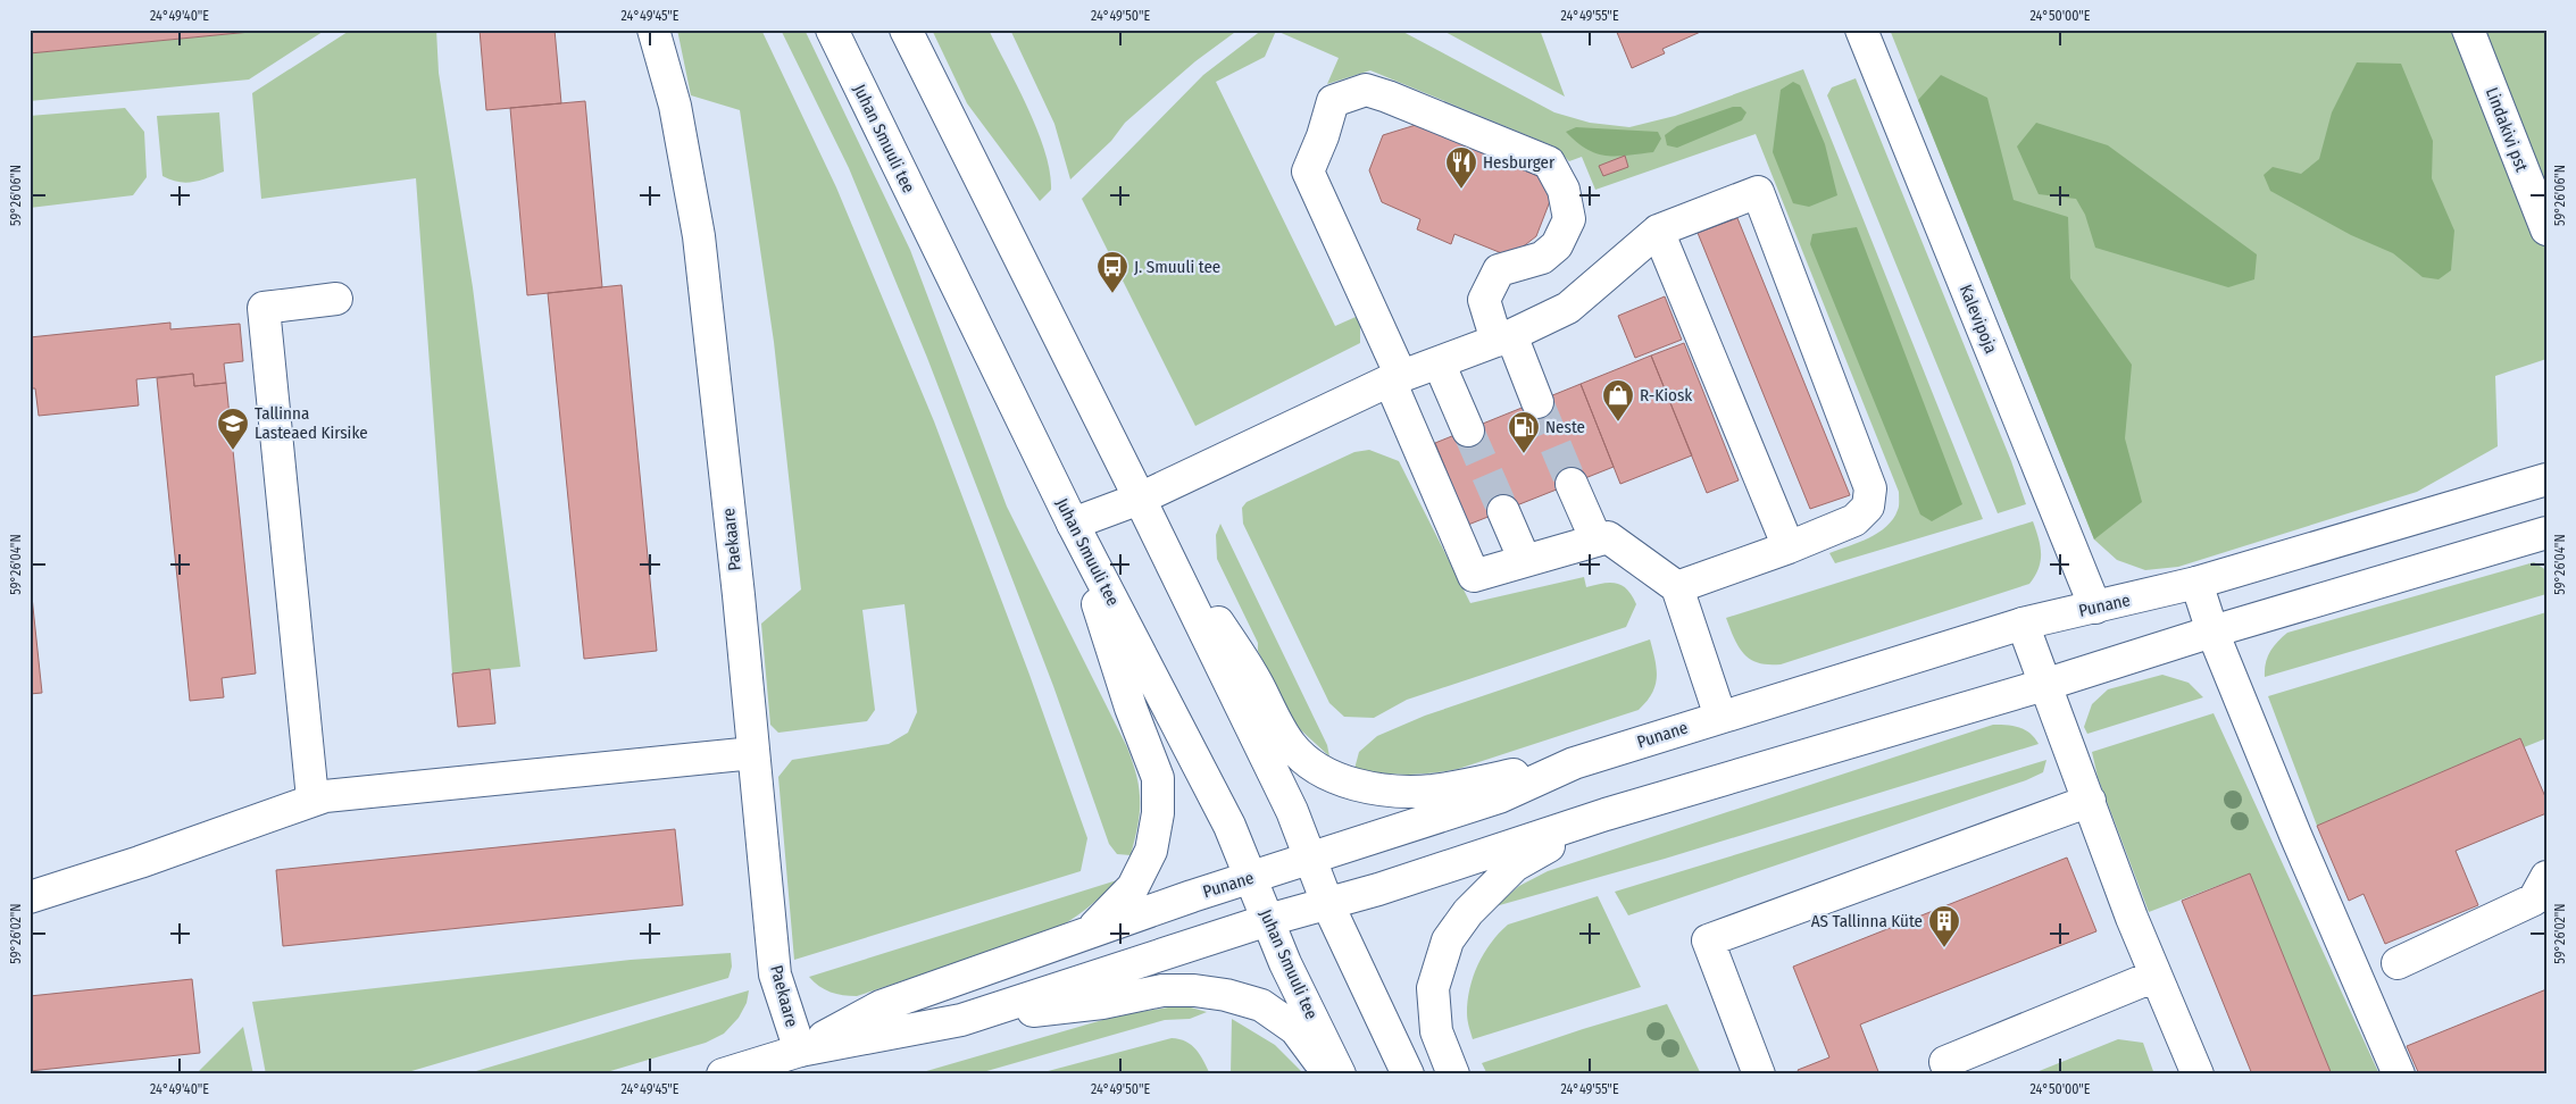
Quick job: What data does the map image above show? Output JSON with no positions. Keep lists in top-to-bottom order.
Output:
{
  "streets": {
    "main road": [
      "Lindakivi pst",
      "Juhan Smuuli tee",
      "Kalevipoja",
      "Paekaare",
      "Punane"
    ]
  },
  "crossings": [
    ["Juhan Smuuli tee", "Punane"],
    ["Kalevipoja", "Punane"],
    ["Paekaare", "Punane"]
  ],
  "places": {
    "restaurant": ["Hesburger"],
    "bus stop": ["J. Smuuli tee"],
    "shop": ["R-Kiosk"],
    "school or university": ["Tallinna Lasteaed Kirsike"],
    "fuel station": ["Neste"],
    "building": ["AS Tallinna Küte"]
  },
  "coordinates": [
    "24°49'40\"E",
    "24°49'45\"E",
    "24°49'50\"E",
    "24°49'55\"E",
    "24°50'00\"E",
    "59°26'06\"N",
    "59°26'04\"N",
    "59°26'02\"N"
  ]
}
